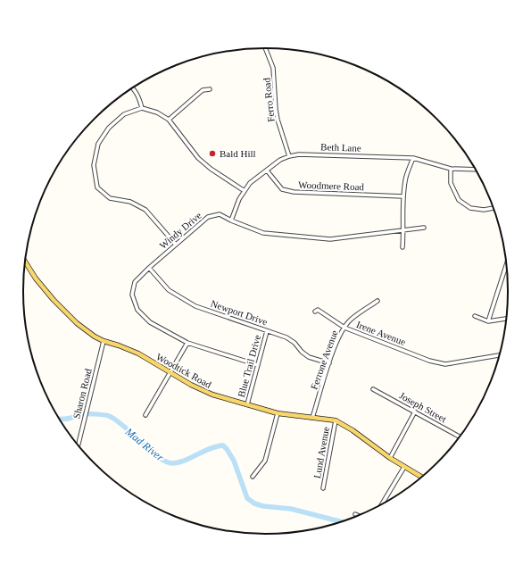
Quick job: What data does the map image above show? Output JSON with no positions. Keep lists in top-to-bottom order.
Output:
{
  "streets": {
    "main road": ["Woodtick Road"],
    "street": [
      "Ferro Road",
      "Beth Lane",
      "Woodmere Road",
      "Windy Drive",
      "Newport Drive",
      "Irene Avenue",
      "Ferrone Avenue",
      "Blue Trail Drive",
      "Sharon Road",
      "Joseph Street",
      "Lund Avenue"
    ]
  },
  "crossings": [
    ["Ferro Road", "Beth Lane"],
    ["Beth Lane", "Woodmere Road"],
    ["Beth Lane", "Windy Drive"],
    ["Windy Drive", "Newport Drive"],
    ["Windy Drive", "Blue Trail Drive"],
    ["Newport Drive", "Ferrone Avenue"],
    ["Newport Drive", "Blue Trail Drive"],
    ["Irene Avenue", "Ferrone Avenue"],
    ["Ferrone Avenue", "Woodtick Road"],
    ["Blue Trail Drive", "Woodtick Road"],
    ["Woodtick Road", "Sharon Road"],
    ["Woodtick Road", "Lund Avenue"]
  ],
  "water": ["Mad River"],
  "places": ["Bald Hill"]
}
